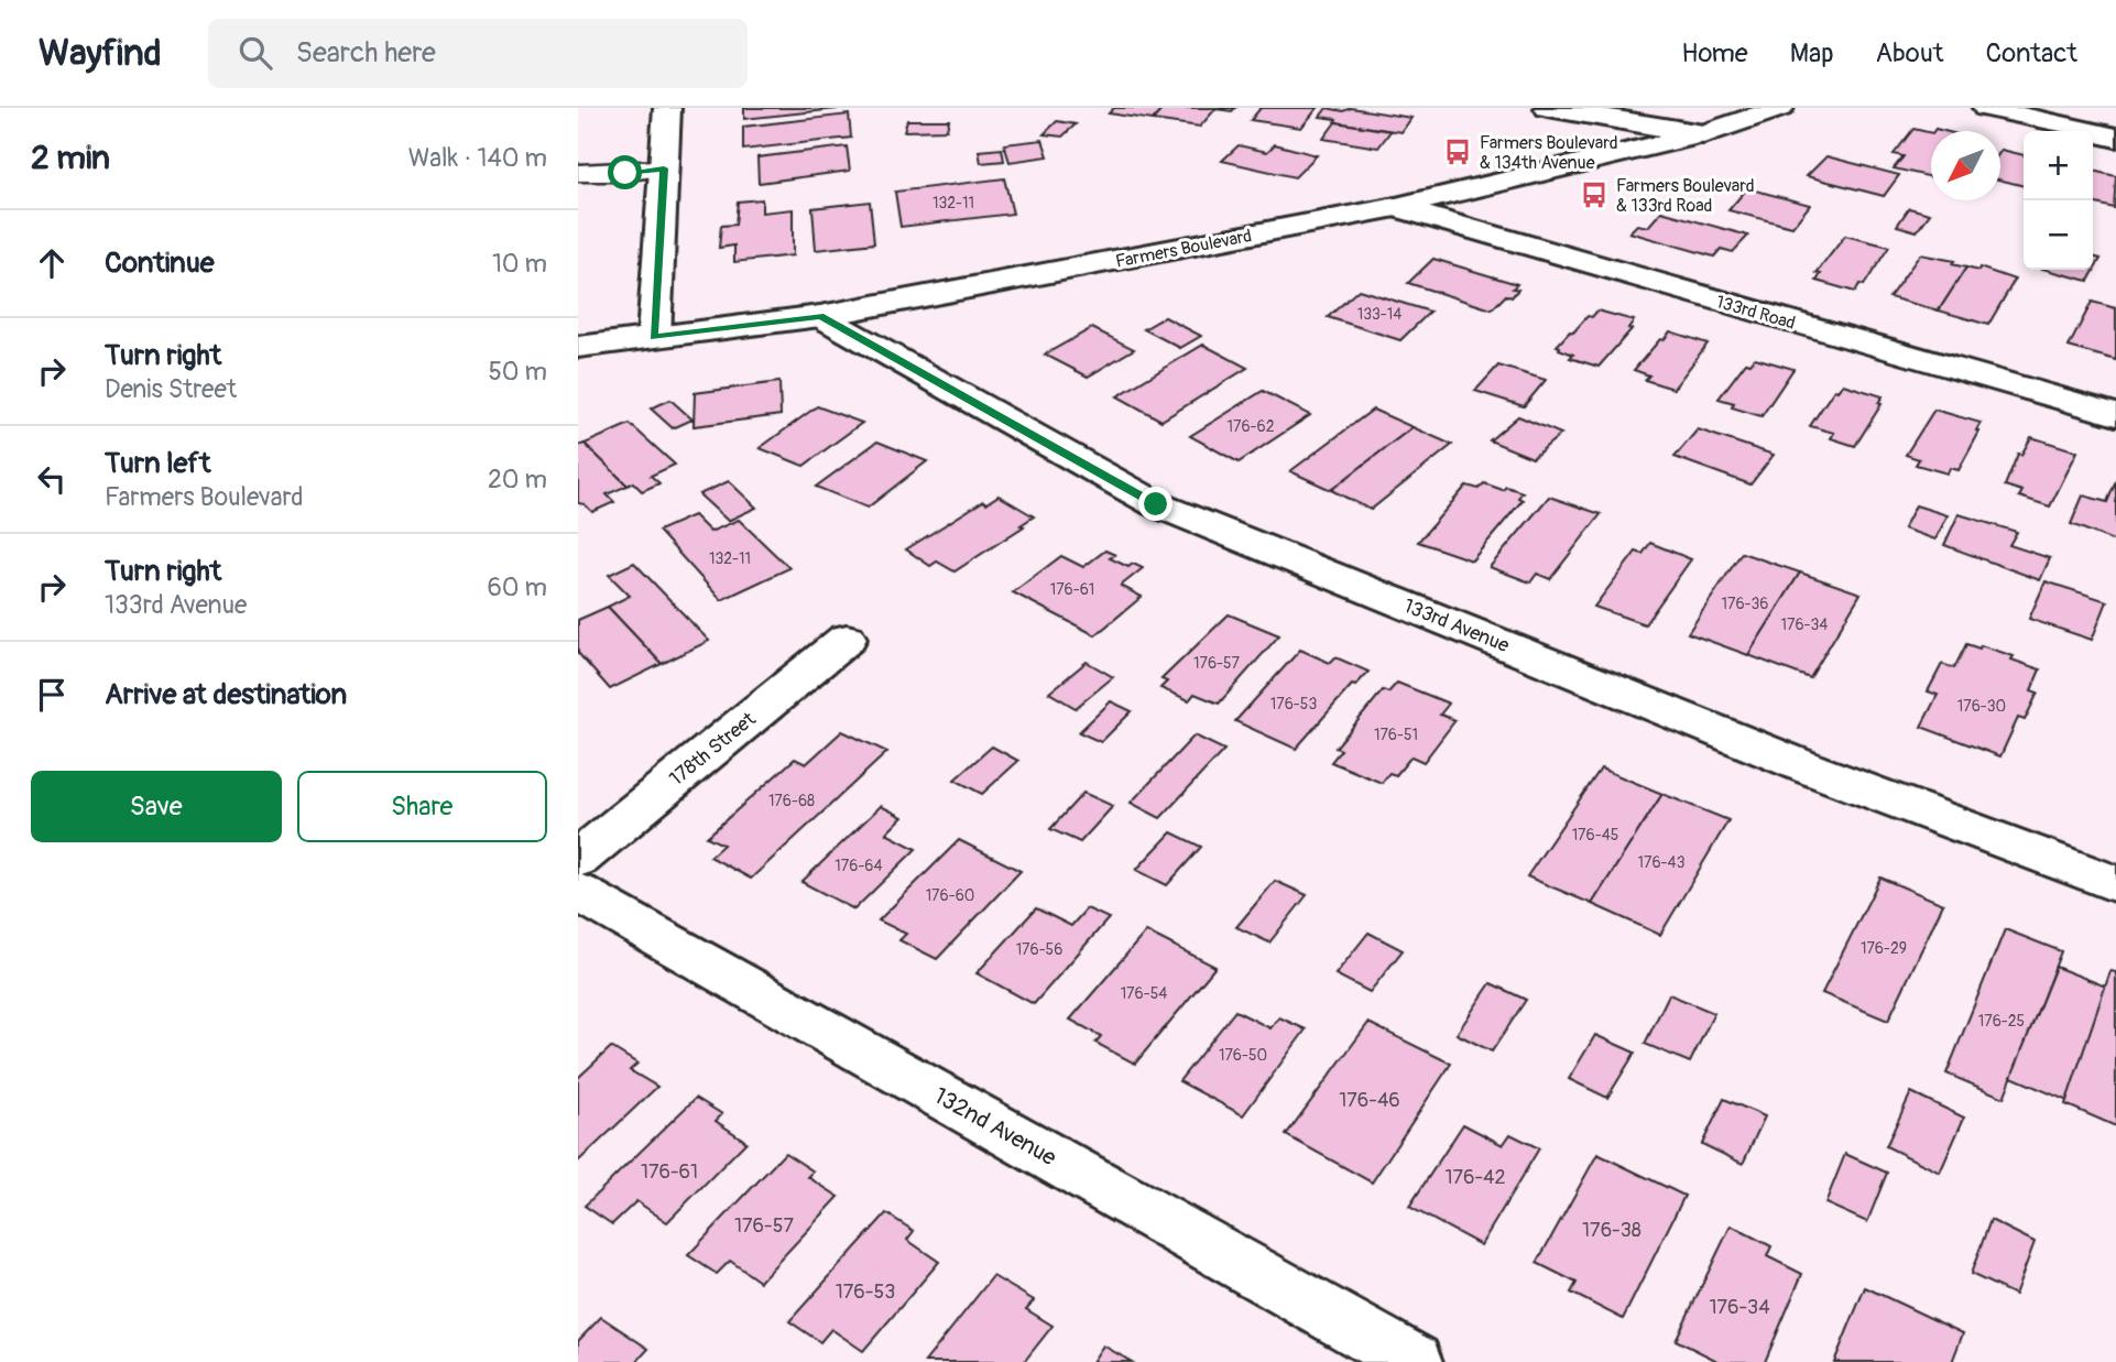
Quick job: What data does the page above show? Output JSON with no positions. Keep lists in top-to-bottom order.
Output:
{
  "streets": {
    "street": [
      "Farmers Boulevard",
      "133rd Road",
      "133rd Avenue",
      "178th Street",
      "132nd Avenue"
    ]
  },
  "crossings": [
    ["Farmers Boulevard", "133rd Road"],
    ["Farmers Boulevard", "133rd Avenue"]
  ],
  "places": {
    "bus stop": ["Farmers Boulevard & 134th Avenue", "Farmers Boulevard & 133rd Road"]
  },
  "house_numbers": [
    "132-11",
    "133-14",
    "176-62",
    "132-11",
    "176-61",
    "176-36",
    "176-34",
    "176-57",
    "176-53",
    "176-30",
    "176-51",
    "176-68",
    "176-45",
    "176-43",
    "176-64",
    "176-60",
    "176-29",
    "176-56",
    "176-54",
    "176-25",
    "176-50",
    "176-46",
    "176-61",
    "176-42",
    "176-57",
    "176-38",
    "176-53",
    "176-34"
  ],
  "north": "bottom left",
  "page": {
    "header": "Wayfind",
    "search": "Search here",
    "nav": [
      "Home",
      "Map",
      "About",
      "Contact"
    ],
    "heading": ["2 min", "Walk · 140 m"],
    "map_buttons": ["+", "−"],
    "list": [
      ["Continue", "10 m"],
      ["Turn right", "Denis Street", "50 m"],
      ["Turn left", "Farmers Boulevard", "20 m"],
      ["Turn right", "133rd Avenue", "60 m"],
      "Arrive at destination"
    ],
    "buttons": ["Save", "Share"]
  }
}
